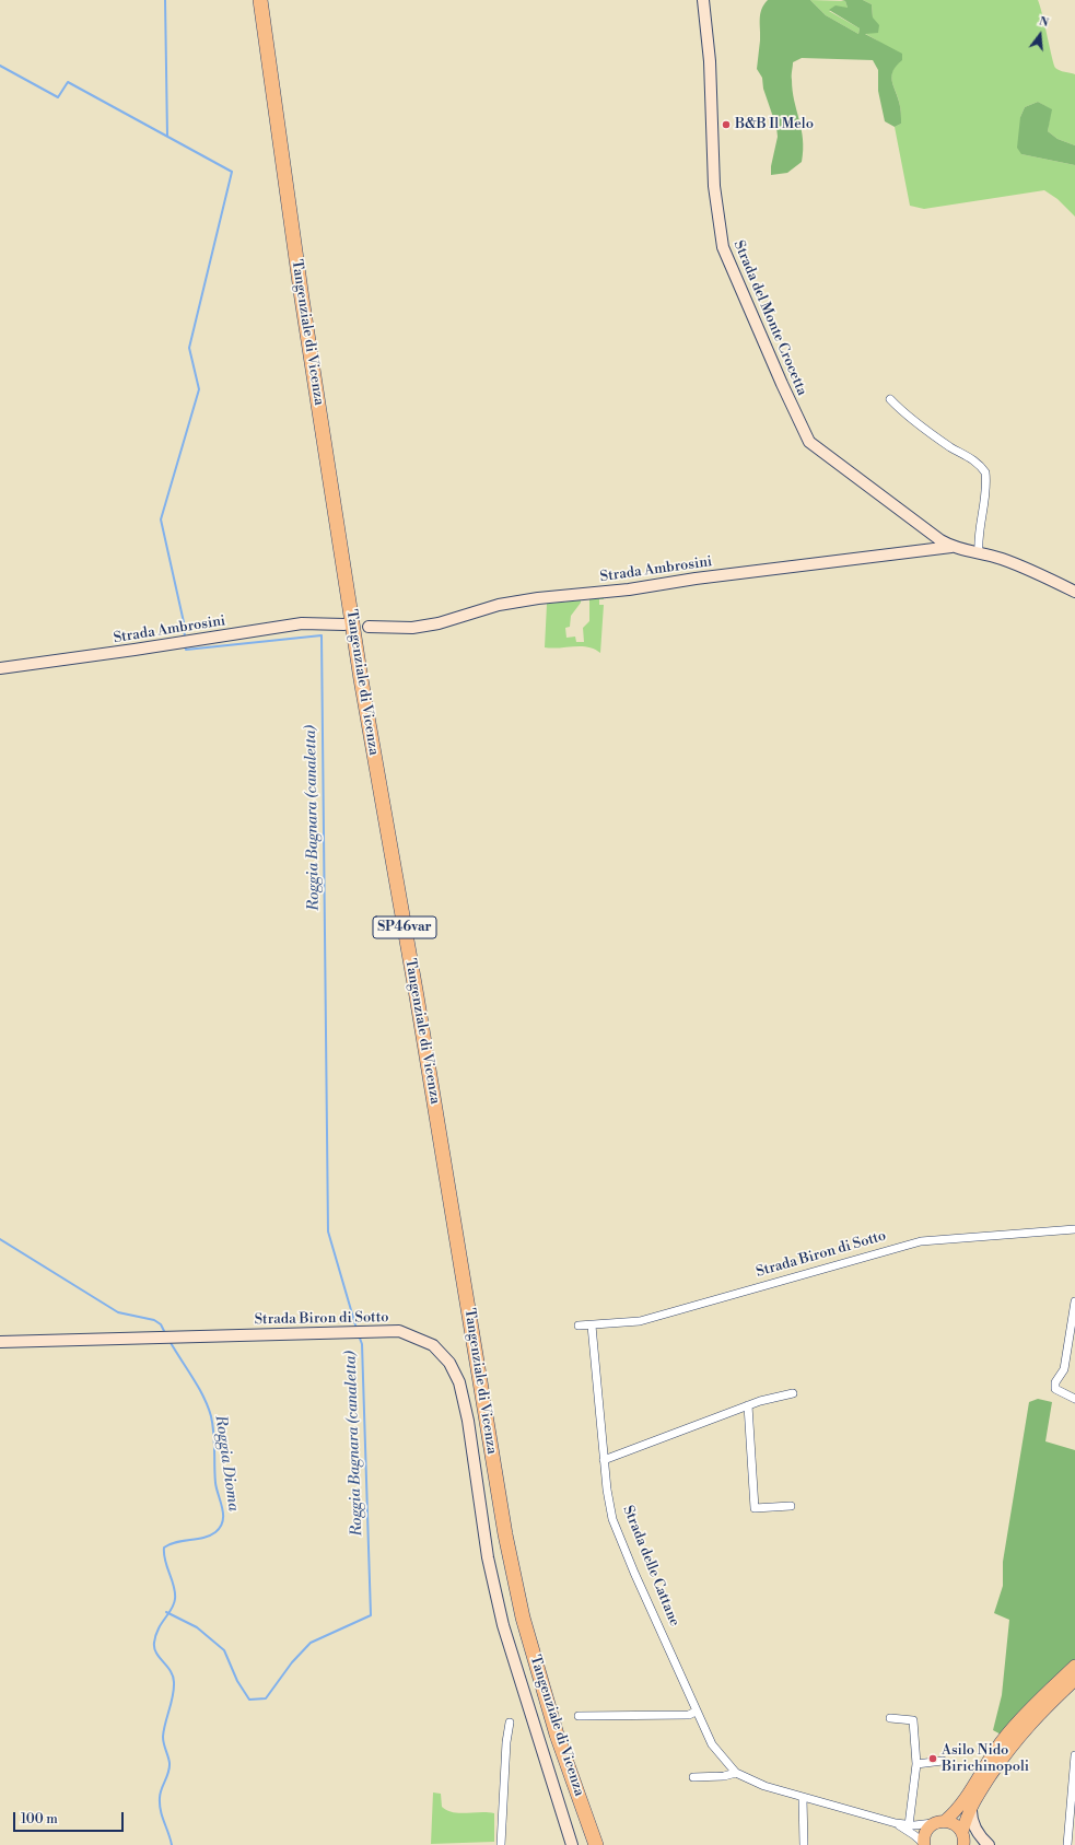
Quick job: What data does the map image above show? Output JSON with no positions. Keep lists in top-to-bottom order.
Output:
{
  "streets": {
    "highway": ["Tangenziale di Vicenza", "SP46var"],
    "street": [
      "Strada del Monte Crocetta",
      "Strada Ambrosini",
      "Strada Biron di Sotto",
      "Strada delle Cattane"
    ]
  },
  "crossings": [
    ["Strada del Monte Crocetta", "Strada Ambrosini"],
    ["Strada Biron di Sotto", "Strada delle Cattane"]
  ],
  "water": ["Roggia Bagnara (canaletta)", "Roggia Dioma"],
  "places": ["B&B Il Melo", "Asilo Nido Birichinopoli"],
  "scale_bar": "100 m",
  "north": "top"
}
